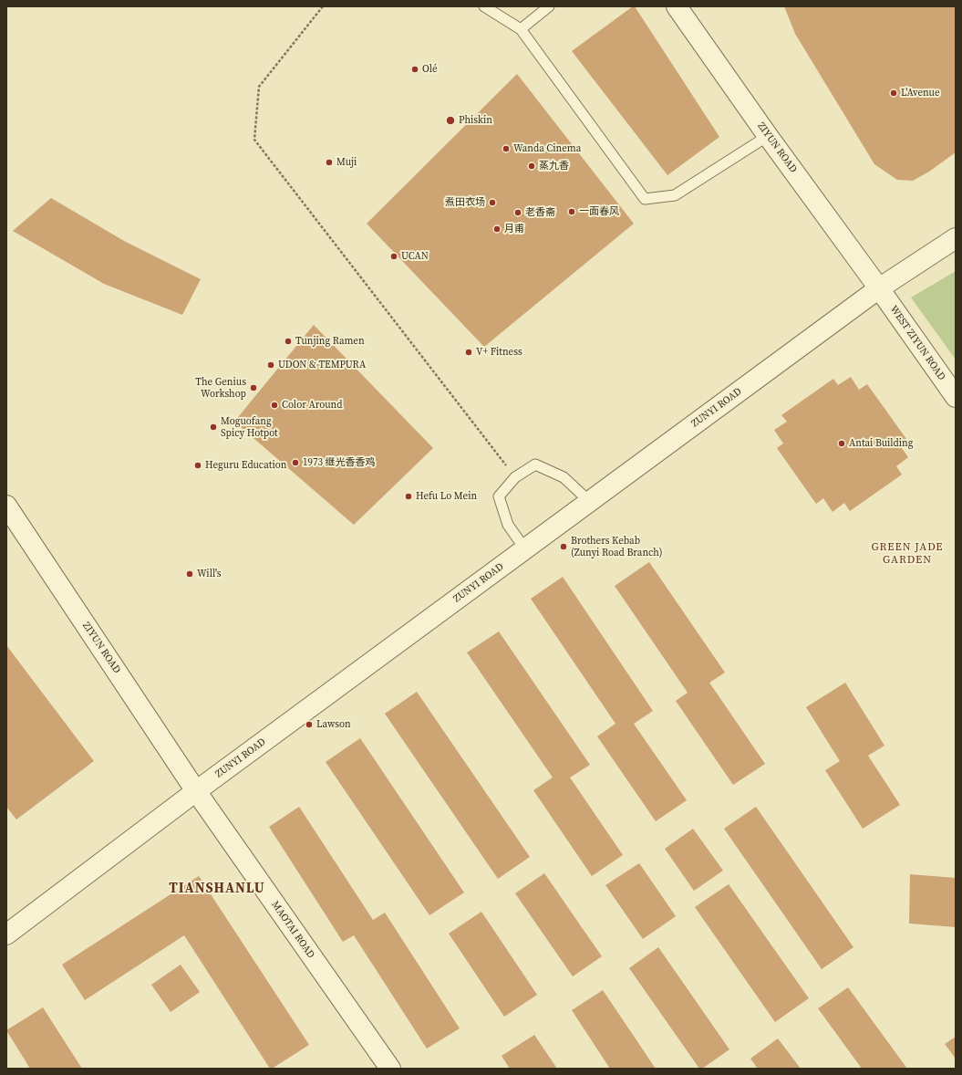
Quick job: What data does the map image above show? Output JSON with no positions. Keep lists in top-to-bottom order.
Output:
{
  "streets": {
    "street": [
      "ZIYUN ROAD",
      "WEST ZIYUN ROAD",
      "ZUNYI ROAD",
      "MAOTAI ROAD"
    ]
  },
  "crossings": [
    ["ZIYUN ROAD", "WEST ZIYUN ROAD"],
    ["ZIYUN ROAD", "ZUNYI ROAD"],
    ["ZIYUN ROAD", "MAOTAI ROAD"],
    ["WEST ZIYUN ROAD", "ZUNYI ROAD"],
    ["ZUNYI ROAD", "MAOTAI ROAD"]
  ],
  "districts": ["GREEN JADE GARDEN", "TIANSHANLU"],
  "places": [
    "Olé",
    "L'Avenue",
    "Phiskin",
    "Wanda Cinema",
    "Muji",
    "蒸九香",
    "煮田衣场",
    "一面春风",
    "老香斋",
    "月甫",
    "UCAN",
    "Tunjing Ramen",
    "V+ Fitness",
    "UDON & TEMPURA",
    "The Genius Workshop",
    "Color Around",
    "Moguofang Spicy Hotpot",
    "Antai Building",
    "1973 继光香香鸡",
    "Heguru Education",
    "Hefu Lo Mein",
    "Brothers Kebab (Zunyi Road Branch)",
    "Will's",
    "Lawson"
  ]
}
